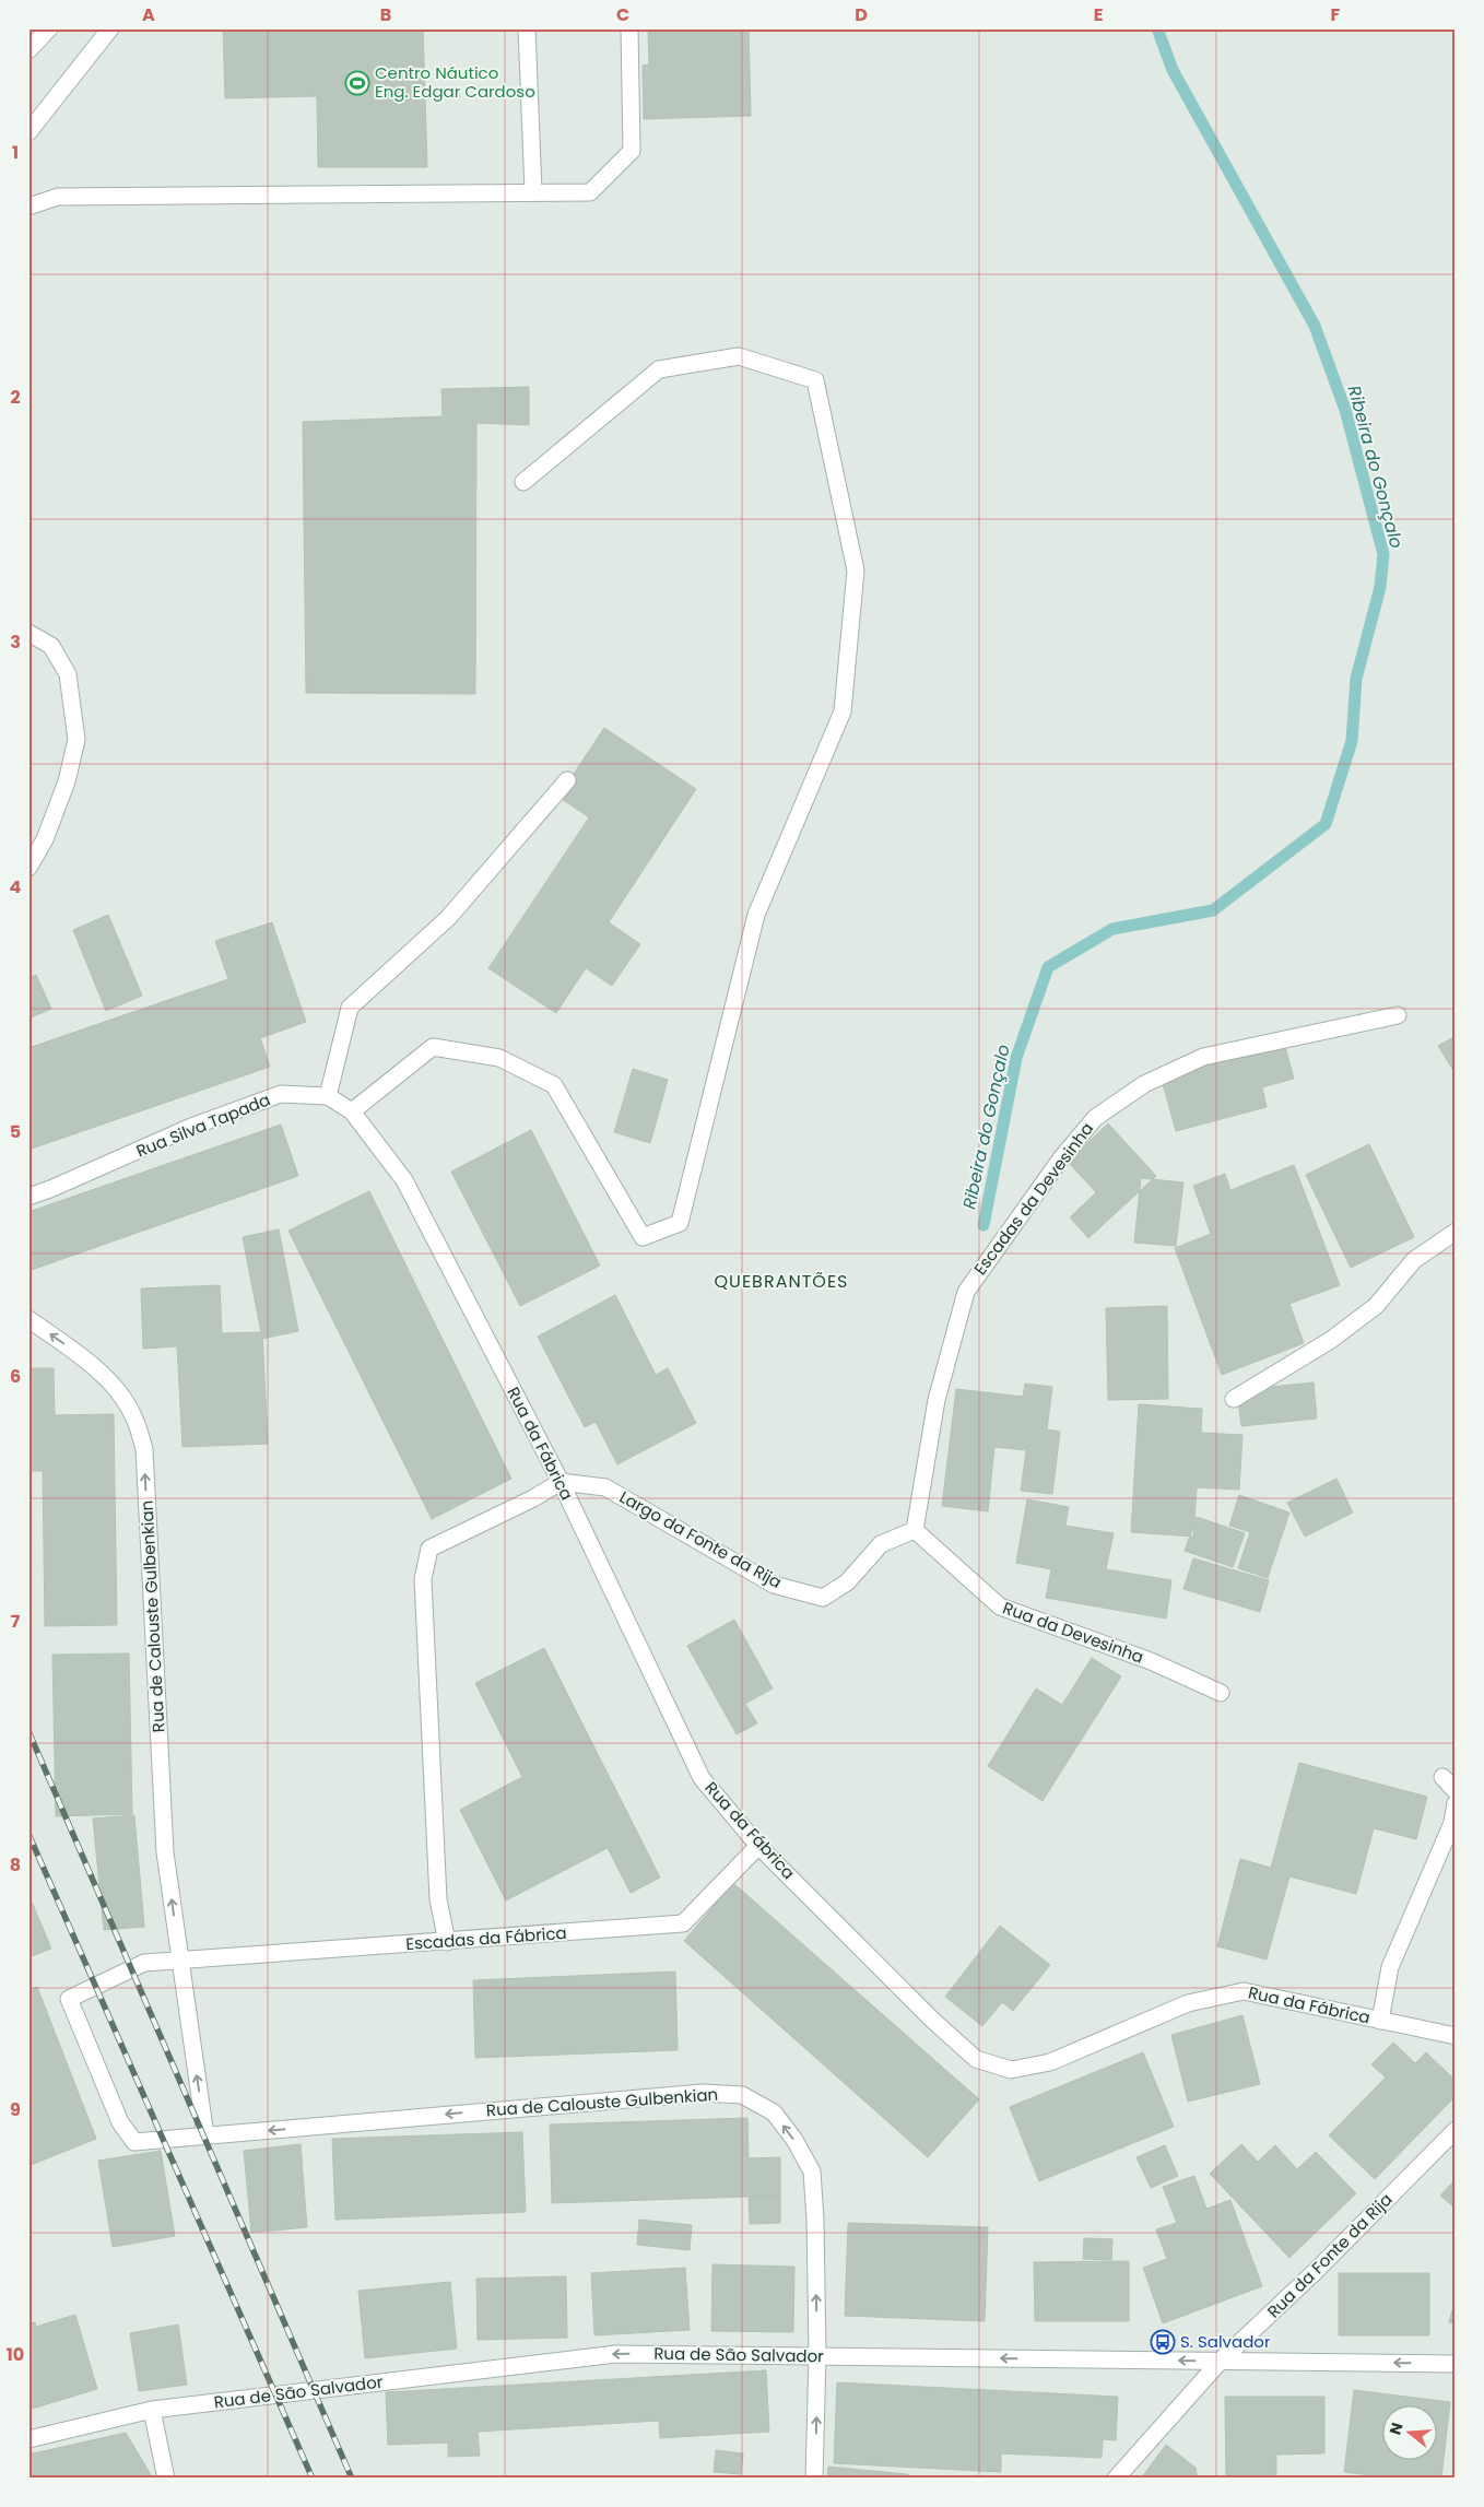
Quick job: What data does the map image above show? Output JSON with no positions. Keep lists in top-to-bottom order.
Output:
{
  "streets": {
    "street": [
      "Rua Silva Tapada",
      "Escadas da Devesinha",
      "Rua da Fábrica",
      "Largo da Fonte da Rija",
      "Rua de Calouste Gulbenkian",
      "Rua da Devesinha",
      "Escadas da Fábrica",
      "Rua da Fonte da Rija",
      "Rua de São Salvador"
    ]
  },
  "crossings": [
    ["Rua Silva Tapada", "Rua da Fábrica"],
    ["Escadas da Devesinha", "Largo da Fonte da Rija"],
    ["Escadas da Devesinha", "Rua da Devesinha"],
    ["Rua da Fábrica", "Largo da Fonte da Rija"],
    ["Rua da Fábrica", "Escadas da Fábrica"],
    ["Largo da Fonte da Rija", "Rua da Devesinha"],
    ["Rua de Calouste Gulbenkian", "Escadas da Fábrica"],
    ["Rua de Calouste Gulbenkian", "Rua de São Salvador"],
    ["Rua da Fonte da Rija", "Rua de São Salvador"]
  ],
  "one_way": ["Rua de São Salvador"],
  "districts": ["QUEBRANTÕES"],
  "water": ["Ribeira do Gonçalo"],
  "places": {
    "sports": ["Centro Náutico Eng. Edgar Cardoso"],
    "bus stop": ["S. Salvador"]
  },
  "north": "left",
  "grid": {
    "columns": [
      "A",
      "B",
      "C",
      "D",
      "E",
      "F"
    ],
    "rows": [
      "1",
      "2",
      "3",
      "4",
      "5",
      "6",
      "7",
      "8",
      "9",
      "10"
    ]
  }
}
